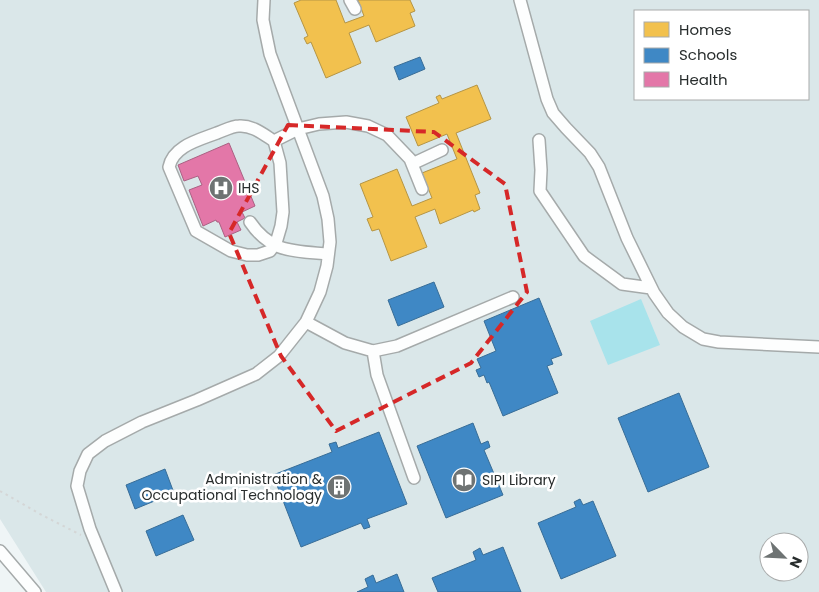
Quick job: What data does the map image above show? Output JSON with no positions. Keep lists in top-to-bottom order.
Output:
{
  "places": {
    "hospital": ["IHS"],
    "library": ["SIPI Library"],
    "building": ["Administration & Occupational Technology"]
  },
  "legend": ["Homes", "Schools", "Health"],
  "north": "bottom right"
}
